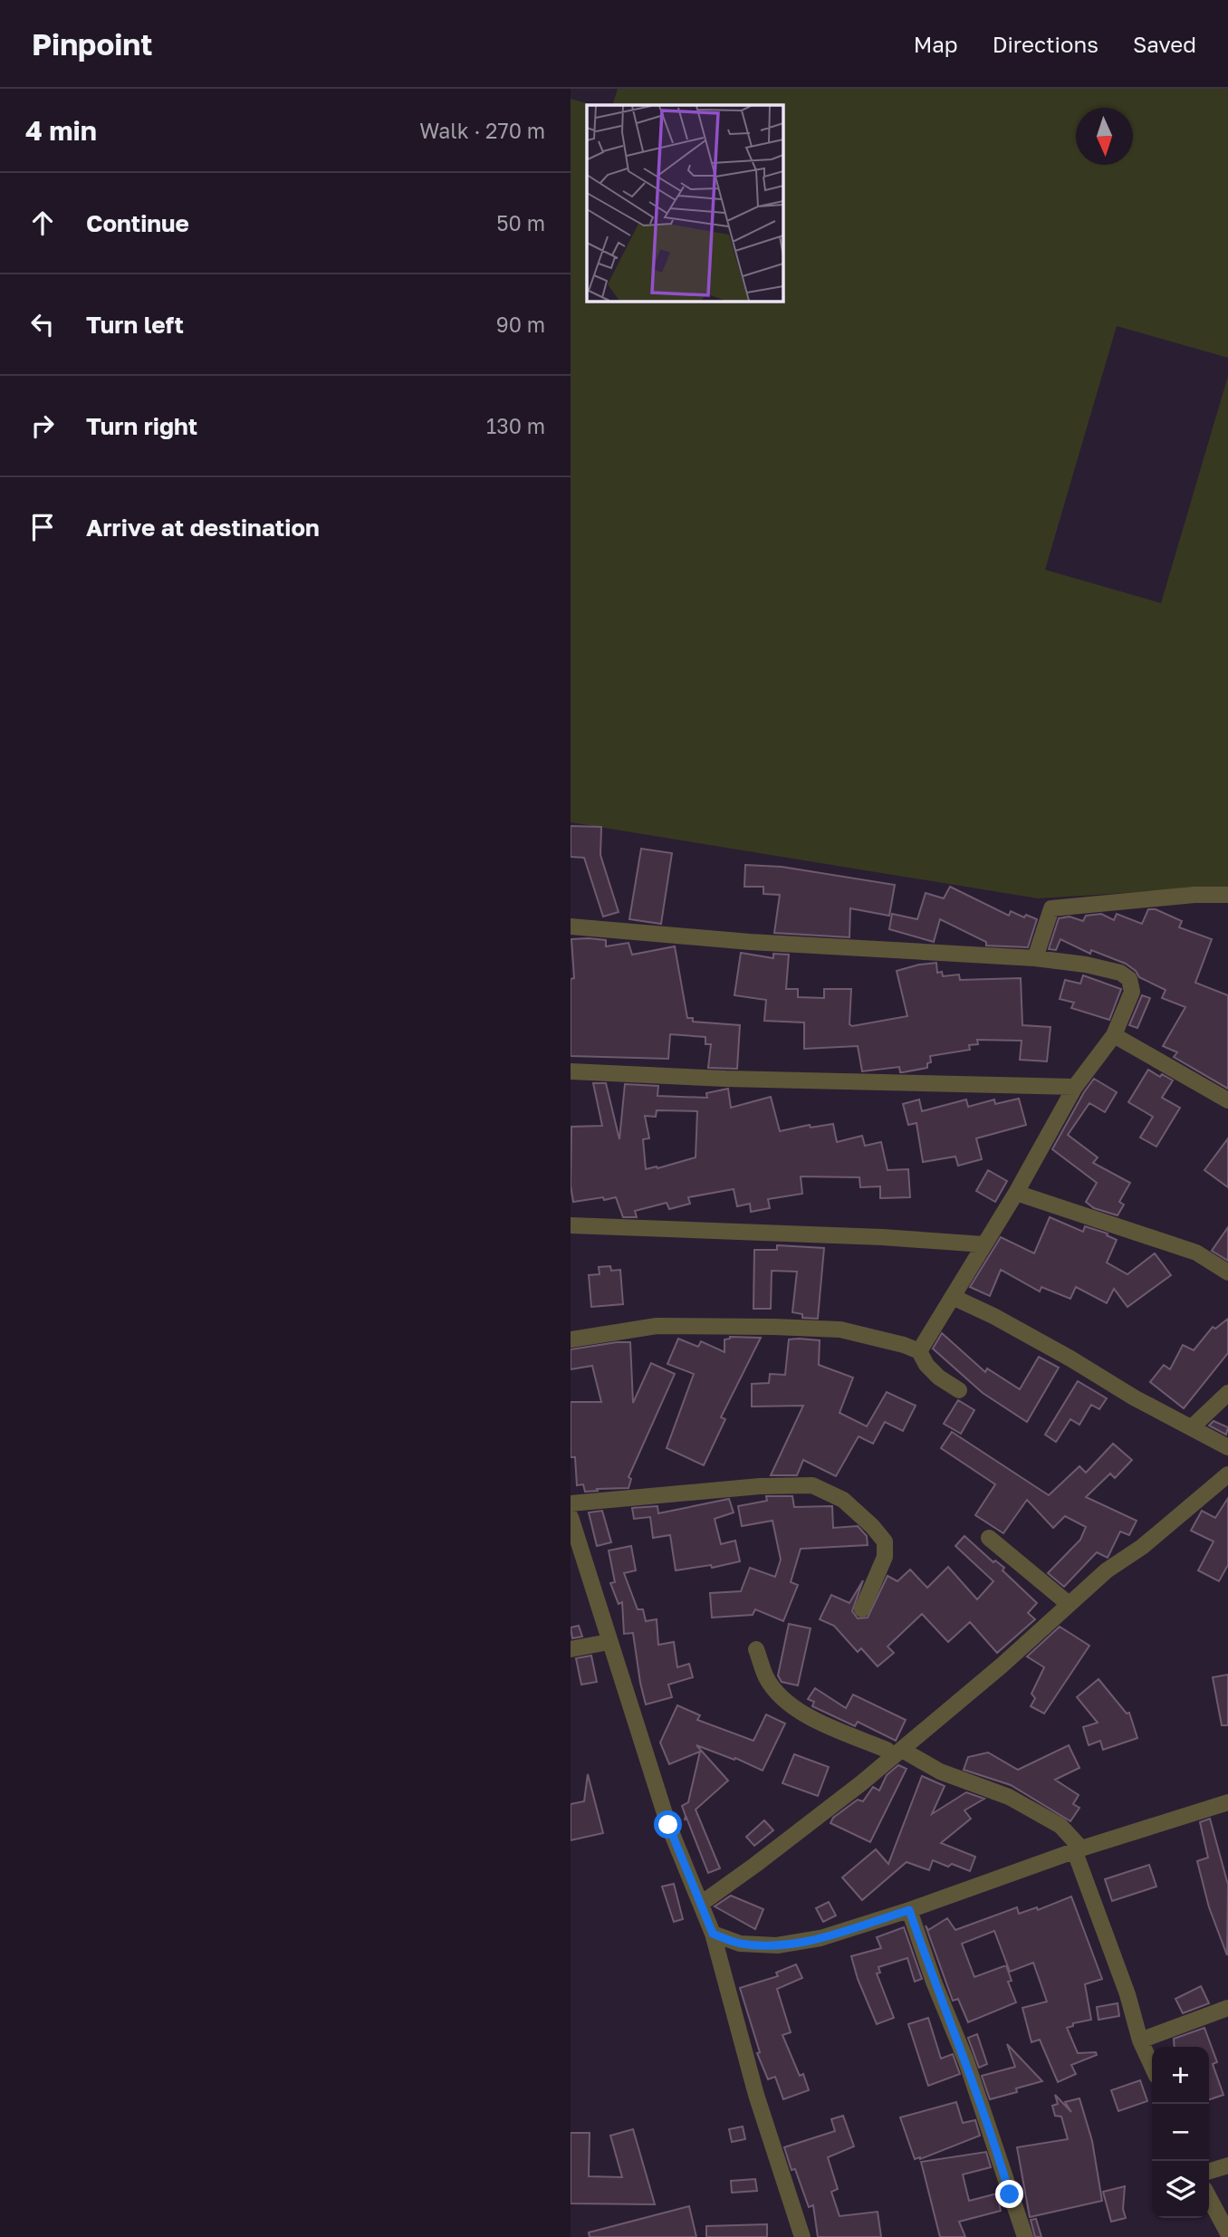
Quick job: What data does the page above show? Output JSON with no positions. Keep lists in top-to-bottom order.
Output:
{
  "north": "bottom",
  "page": {
    "header": "Pinpoint",
    "nav": ["Map", "Directions", "Saved"],
    "heading": ["4 min", "Walk · 270 m"],
    "list": [
      ["Continue", "50 m"],
      ["Turn left", "90 m"],
      ["Turn right", "130 m"],
      "Arrive at destination"
    ],
    "map_buttons": ["+", "−"]
  }
}
